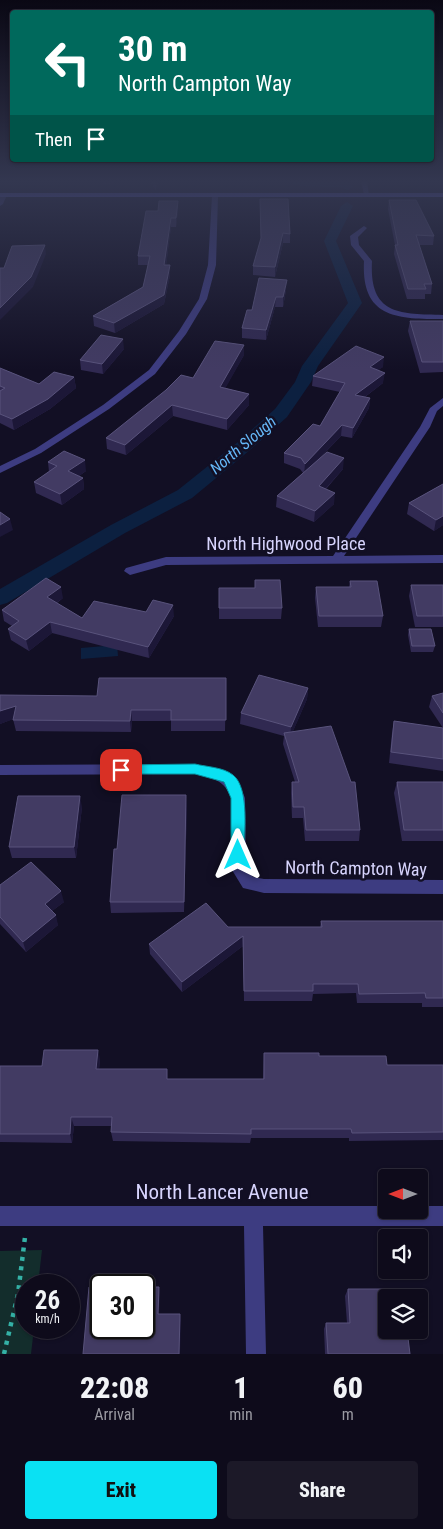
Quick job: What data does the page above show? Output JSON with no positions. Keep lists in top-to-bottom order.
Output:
{
  "streets": {
    "street": ["North Highwood Place", "North Campton Way", "North Lancer Avenue"]
  },
  "water": ["North Slough"],
  "north": "left",
  "page": {
    "turn": ["30 m", "North Campton Way"],
    "then": "Then",
    "speed": "26 km/h",
    "limit": "30",
    "eta": [
      "22:08",
      "Arrival",
      "1",
      "min",
      "60",
      "m"
    ],
    "buttons": ["Exit", "Share"]
  }
}
